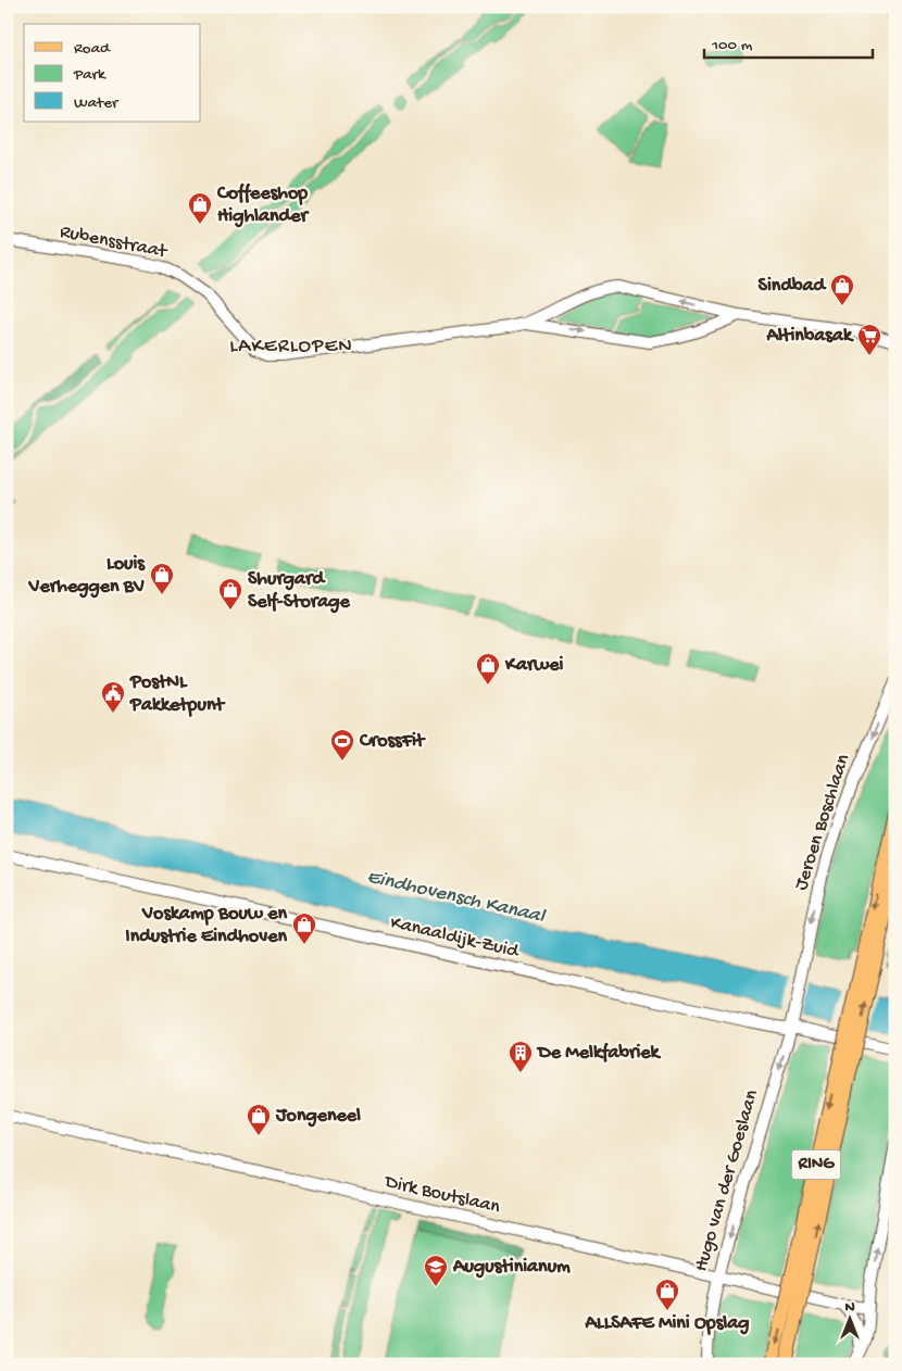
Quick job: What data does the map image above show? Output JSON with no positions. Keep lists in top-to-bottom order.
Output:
{
  "streets": {
    "main road": ["RING"],
    "street": [
      "Rubensstraat",
      "Jeroen Boschlaan",
      "Kanaaldijk-Zuid",
      "Hugo van der Goeslaan",
      "Dirk Boutslaan"
    ]
  },
  "crossings": [
    ["Jeroen Boschlaan", "Hugo van der Goeslaan"],
    ["Kanaaldijk-Zuid", "Hugo van der Goeslaan"],
    ["Hugo van der Goeslaan", "Dirk Boutslaan"]
  ],
  "one_way": ["Jeroen Boschlaan", "Hugo van der Goeslaan"],
  "districts": ["LAKERLOPEN"],
  "water": ["Eindhovensch Kanaal"],
  "places": {
    "shop": [
      "Coffeeshop Highlander",
      "Sindbad",
      "Louis Verheggen BV",
      "Shurgard Self-Storage",
      "Karwei",
      "Voskamp Bouw en Industrie Eindhoven",
      "Jongeneel",
      "ALLSAFE Mini Opslag"
    ],
    "supermarket": ["Altinbasak"],
    "public building": ["PostNL Pakketpunt"],
    "sports": ["CrossFit"],
    "building": ["De Melkfabriek"],
    "school or university": ["Augustinianum"]
  },
  "legend": ["Road", "Park", "Water"],
  "scale_bar": "100 m",
  "north": "top"
}
